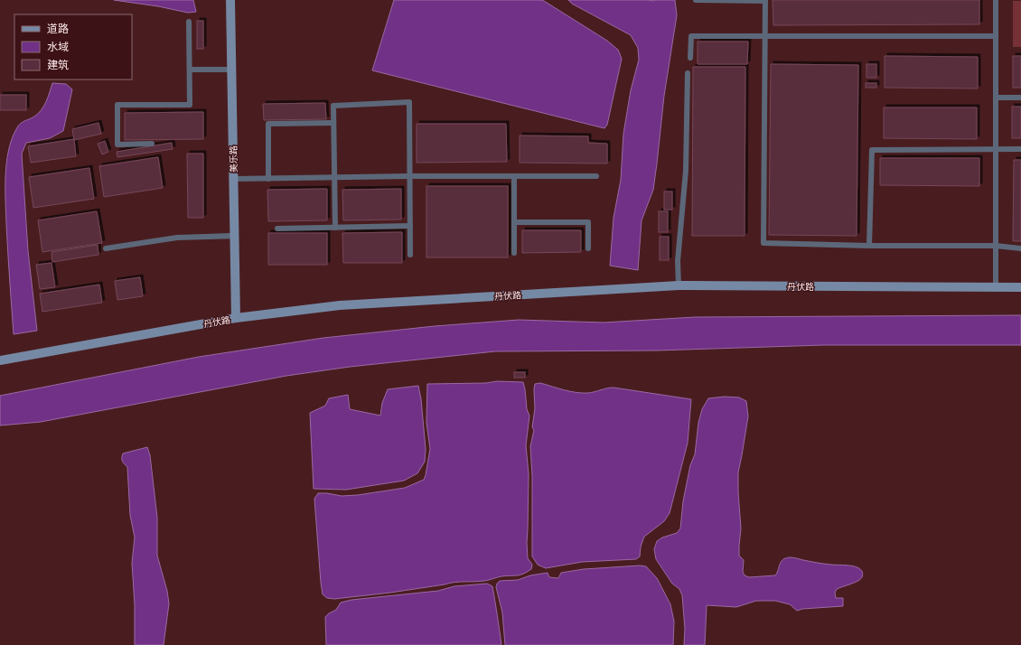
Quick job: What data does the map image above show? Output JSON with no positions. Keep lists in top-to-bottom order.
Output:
{
  "streets": {
    "main road": ["美乐路", "丹伏路"]
  },
  "crossings": [
    ["美乐路", "丹伏路"]
  ],
  "legend": ["道路", "水域", "建筑"]
}
